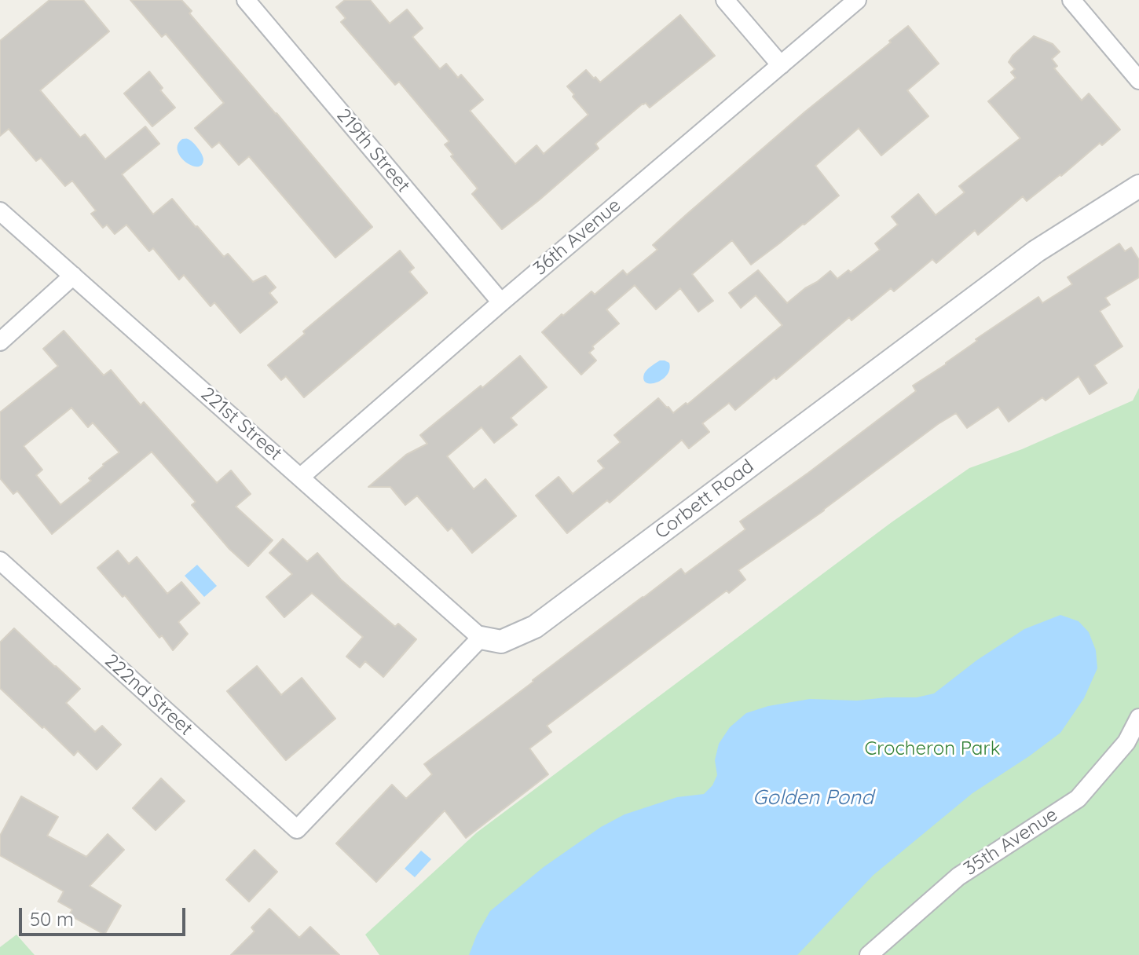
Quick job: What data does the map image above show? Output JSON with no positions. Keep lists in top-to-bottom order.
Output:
{
  "streets": {
    "street": [
      "219th Street",
      "36th Avenue",
      "221st Street",
      "Corbett Road",
      "222nd Street",
      "35th Avenue"
    ]
  },
  "crossings": [
    ["219th Street", "36th Avenue"],
    ["36th Avenue", "221st Street"],
    ["221st Street", "Corbett Road"],
    ["221st Street", "222nd Street"],
    ["Corbett Road", "222nd Street"]
  ],
  "water": ["Golden Pond"],
  "parks": ["Crocheron Park"],
  "scale_bar": "50 m"
}
